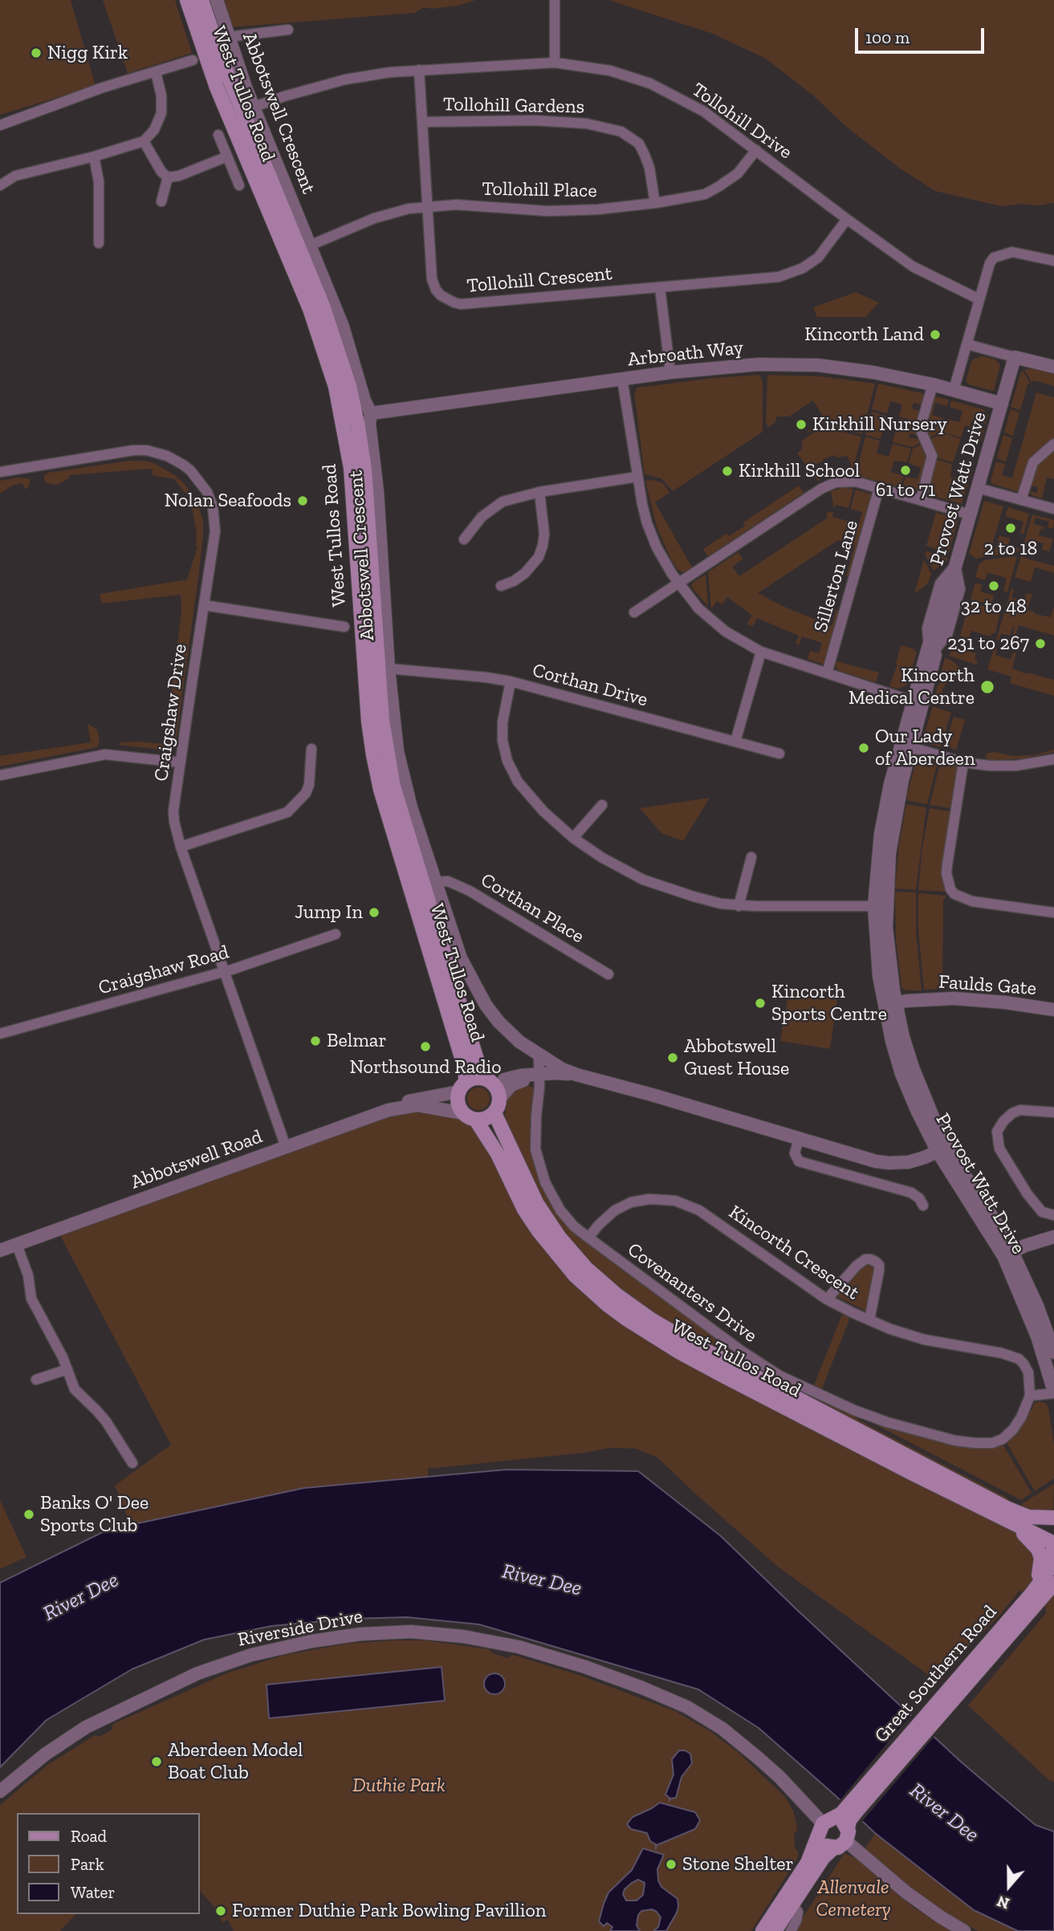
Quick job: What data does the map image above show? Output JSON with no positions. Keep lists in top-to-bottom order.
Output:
{
  "streets": {
    "main road": ["West Tullos Road", "Great Southern Road"],
    "street": [
      "Tollohill Gardens",
      "Abbotswell Crescent",
      "Tollohill Drive",
      "Tollohill Place",
      "Tollohill Crescent",
      "Arbroath Way",
      "Provost Watt Drive",
      "Sillerton Lane",
      "Corthan Drive",
      "Craigshaw Drive",
      "Corthan Place",
      "Craigshaw Road",
      "Faulds Gate",
      "Abbotswell Road",
      "Kincorth Crescent",
      "Covenanters Drive",
      "Riverside Drive"
    ]
  },
  "crossings": [
    ["West Tullos Road", "Abbotswell Crescent"],
    ["West Tullos Road", "Great Southern Road"],
    ["Tollohill Gardens", "Tollohill Place"],
    ["Tollohill Gardens", "Tollohill Crescent"],
    ["Abbotswell Crescent", "Tollohill Drive"],
    ["Abbotswell Crescent", "Tollohill Place"],
    ["Abbotswell Crescent", "Arbroath Way"],
    ["Abbotswell Crescent", "Provost Watt Drive"],
    ["Abbotswell Crescent", "Corthan Drive"],
    ["Abbotswell Crescent", "Corthan Place"],
    ["Abbotswell Crescent", "Covenanters Drive"],
    ["Tollohill Drive", "Tollohill Place"],
    ["Tollohill Drive", "Tollohill Crescent"],
    ["Tollohill Place", "Tollohill Crescent"],
    ["Arbroath Way", "Provost Watt Drive"],
    ["Provost Watt Drive", "Faulds Gate"],
    ["Craigshaw Drive", "Craigshaw Road"],
    ["Craigshaw Drive", "Abbotswell Road"],
    ["Kincorth Crescent", "Covenanters Drive"],
    ["Riverside Drive", "Great Southern Road"]
  ],
  "water": ["River Dee"],
  "parks": ["Duthie Park", "Allenvale Cemetery"],
  "places": [
    "Nigg Kirk",
    "Kincorth Land",
    "Kirkhill Nursery",
    "61 to 71",
    "Kirkhill School",
    "Nolan Seafoods",
    "2 to 18",
    "32 to 48",
    "231 to 267",
    "Kincorth Medical Centre",
    "Our Lady of Aberdeen",
    "Jump In",
    "Kincorth Sports Centre",
    "Belmar",
    "Northsound Radio",
    "Abbotswell Guest House",
    "Banks O' Dee Sports Club",
    "Aberdeen Model Boat Club",
    "Stone Shelter",
    "Former Duthie Park Bowling Pavillion"
  ],
  "legend": ["Road", "Park", "Water"],
  "scale_bar": "100 m",
  "north": "bottom"
}
